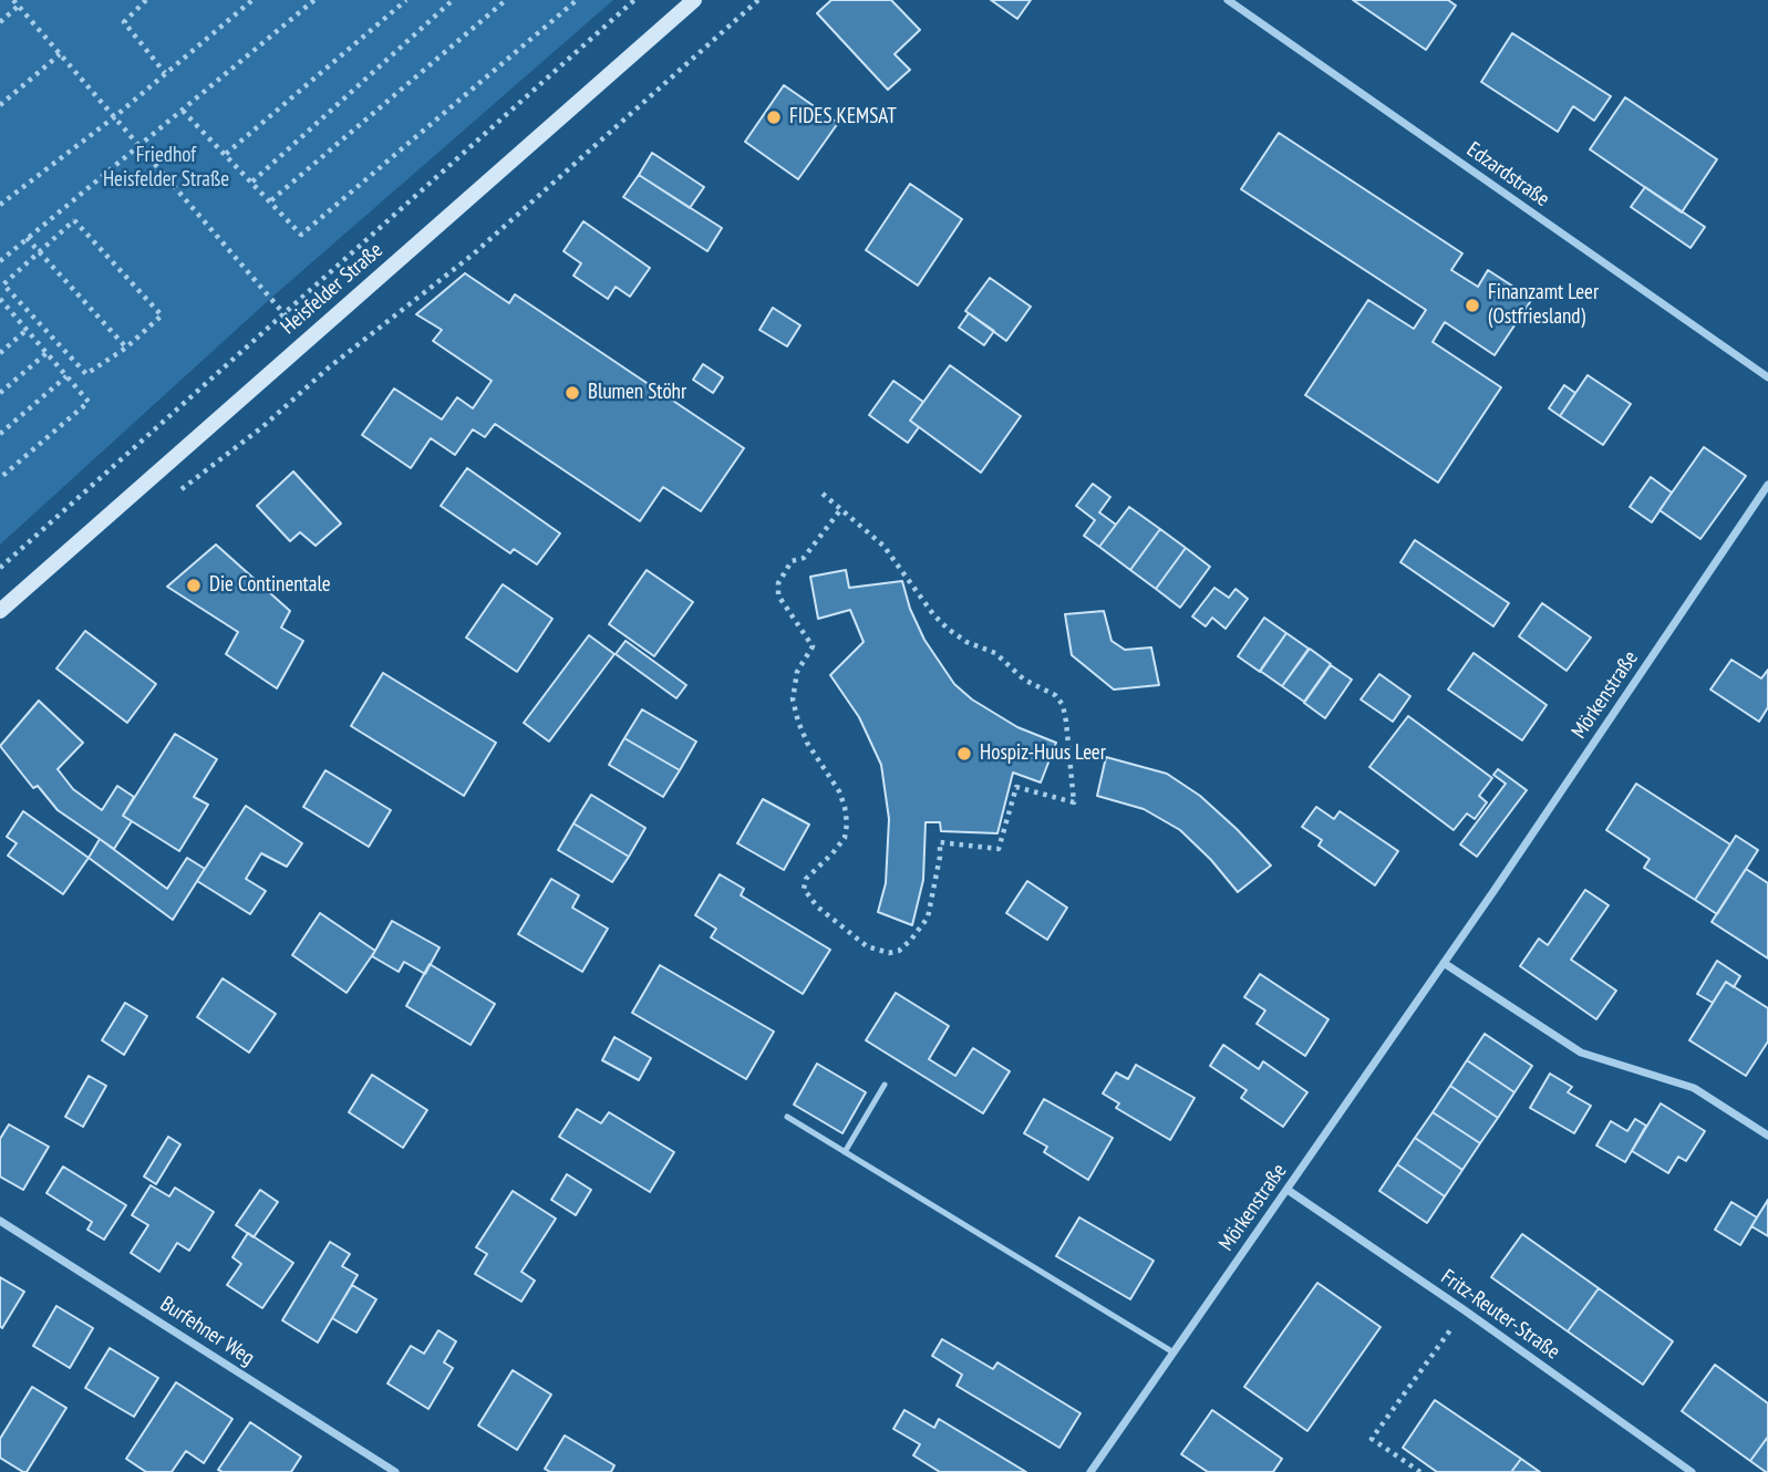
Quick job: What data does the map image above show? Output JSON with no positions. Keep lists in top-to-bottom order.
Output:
{
  "streets": {
    "main road": ["Heisfelder Straße"],
    "street": [
      "Edzardstraße",
      "Mörkenstraße",
      "Fritz-Reuter-Straße",
      "Burfehner Weg"
    ]
  },
  "crossings": [
    ["Mörkenstraße", "Fritz-Reuter-Straße"]
  ],
  "parks": ["Friedhof Heisfelder Straße"],
  "places": [
    "FIDES KEMSAT",
    "Finanzamt Leer (Ostfriesland)",
    "Blumen Stöhr",
    "Die Continentale",
    "Hospiz-Huus Leer"
  ]
}
